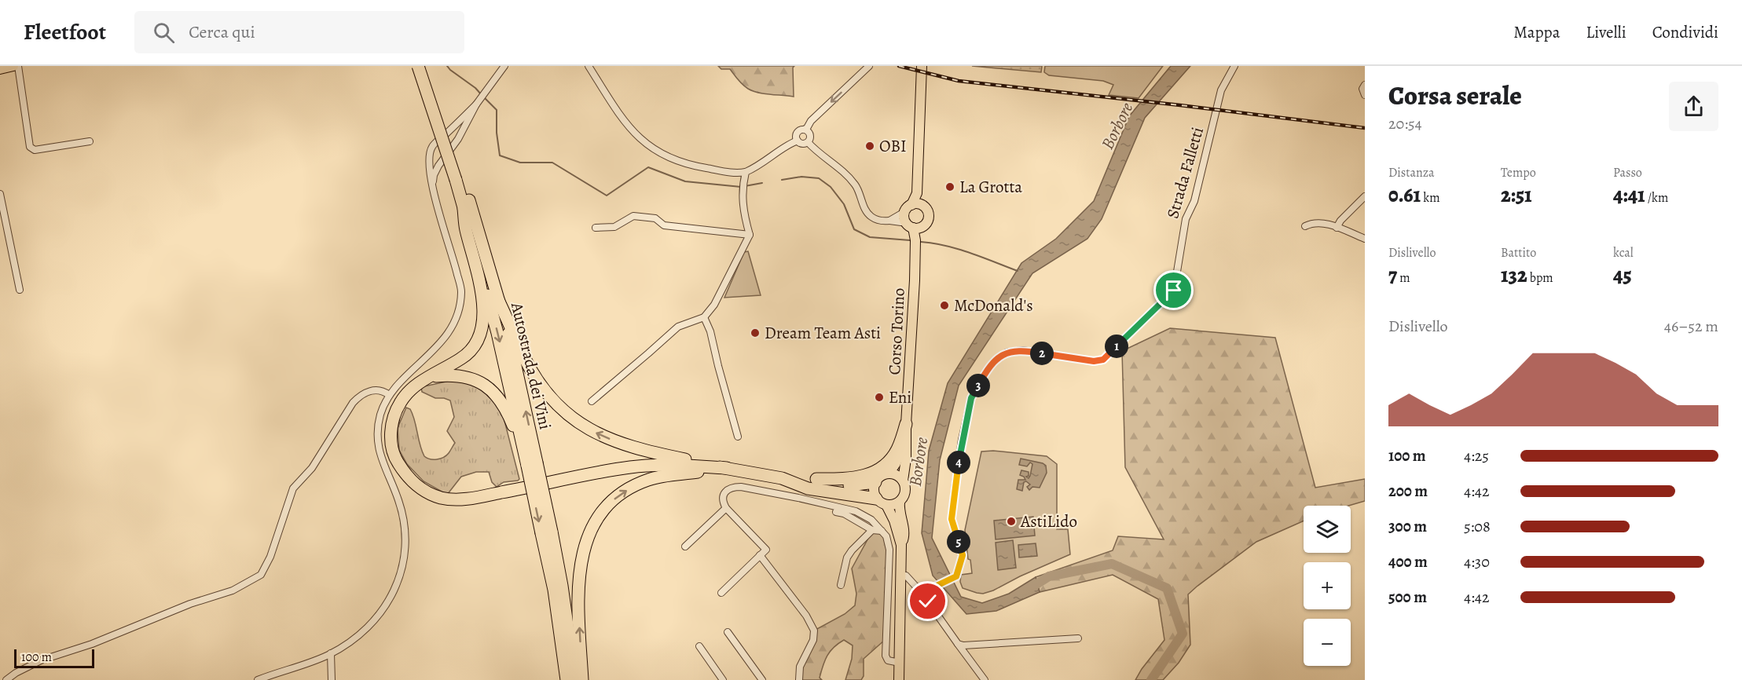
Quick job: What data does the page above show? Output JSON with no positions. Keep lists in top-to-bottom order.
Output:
{
  "streets": {
    "highway": ["Autostrada dei Vini"],
    "main road": ["Corso Torino"],
    "street": ["Strada Falletti"]
  },
  "water": ["Borbore"],
  "places": [
    "OBI",
    "La Grotta",
    "McDonald's",
    "Dream Team Asti",
    "Eni",
    "AstiLido"
  ],
  "scale_bar": "100 m",
  "page": {
    "header": "Fleetfoot",
    "search": "Cerca qui",
    "nav": ["Mappa", "Livelli", "Condividi"],
    "heading": ["Corsa serale", "20:54"],
    "stats": [
      ["Distanza", "0.61 km"],
      ["Tempo", "2:51"],
      ["Passo", "4:41 /km"],
      ["Dislivello", "7 m"],
      ["Battito", "132 bpm"],
      ["kcal", "45"]
    ],
    "chart": ["Dislivello", "46–52 m"],
    "pins": [
      "1",
      "2",
      "3",
      "4",
      "5"
    ],
    "list": [
      {
        "name": "100 m",
        "note": "4:25"
      },
      {
        "name": "200 m",
        "note": "4:42"
      },
      {
        "name": "300 m",
        "note": "5:08"
      },
      {
        "name": "400 m",
        "note": "4:30"
      },
      {
        "name": "500 m",
        "note": "4:42"
      }
    ],
    "map_buttons": ["+", "−"],
    "scale": "100 m"
  }
}
